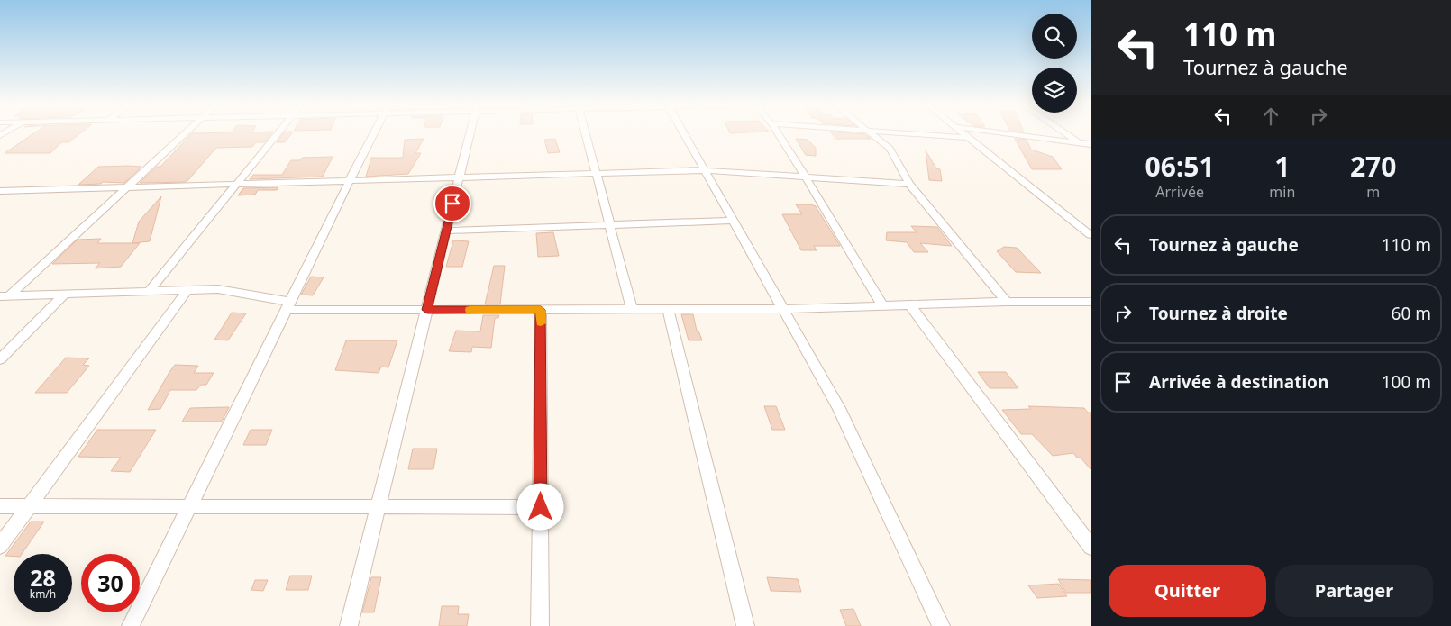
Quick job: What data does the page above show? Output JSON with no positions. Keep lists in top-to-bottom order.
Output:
{
  "page": {
    "turn": ["110 m", "Tournez à gauche"],
    "eta": [
      "06:51",
      "Arrivée",
      "1",
      "min",
      "270",
      "m"
    ],
    "list": [
      {
        "name": "Tournez à gauche",
        "value": "110 m"
      },
      {
        "name": "Tournez à droite",
        "value": "60 m"
      },
      {
        "name": "Arrivée à destination",
        "value": "100 m"
      }
    ],
    "speed": "28 km/h",
    "limit": "30",
    "buttons": ["Quitter", "Partager"]
  }
}
